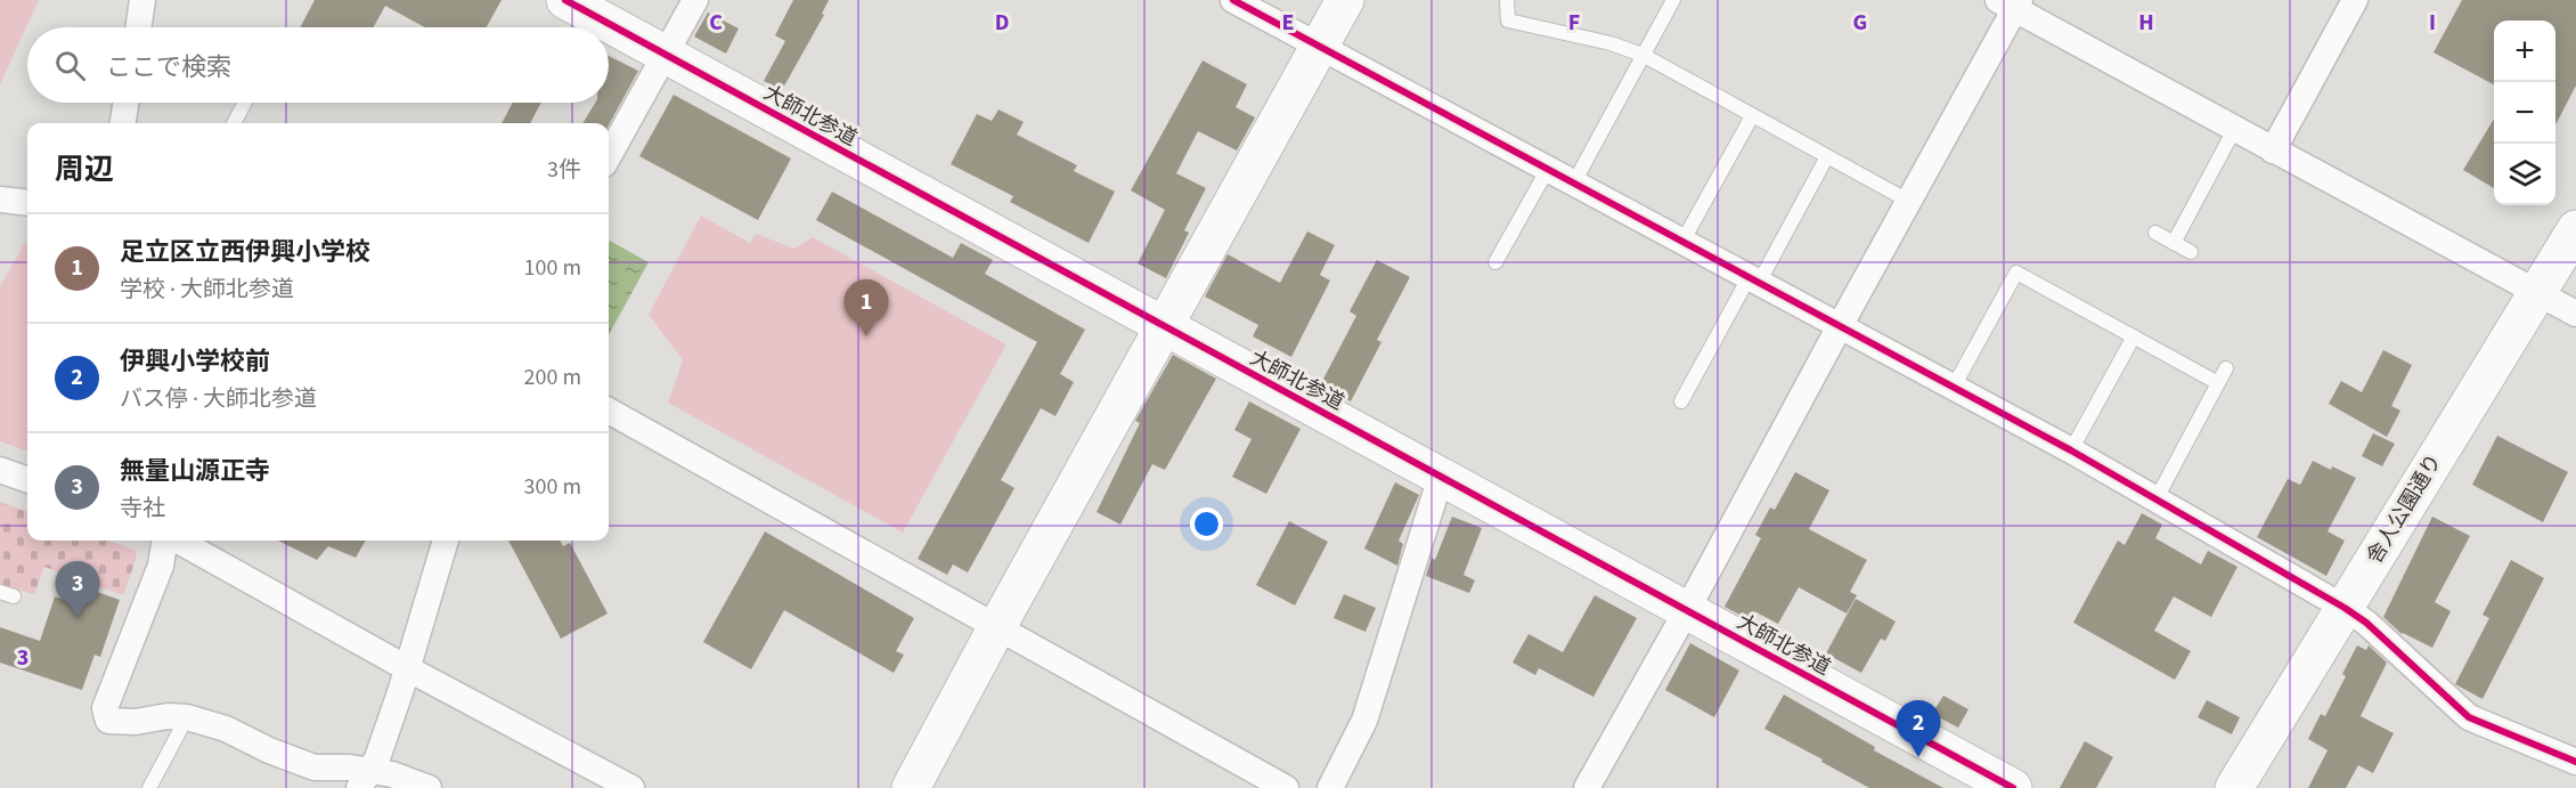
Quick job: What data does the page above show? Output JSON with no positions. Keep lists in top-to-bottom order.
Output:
{
  "streets": {
    "street": ["大師北参道", "舎人公園通り"]
  },
  "page": {
    "map_buttons": ["+", "−"],
    "search": "ここで検索",
    "heading": ["周辺", "3件"],
    "list": [
      {
        "mark": "1",
        "name": "足立区立西伊興小学校",
        "note": "学校 · 大師北参道",
        "value": "100 m"
      },
      {
        "mark": "2",
        "name": "伊興小学校前",
        "note": "バス停 · 大師北参道",
        "value": "200 m"
      },
      {
        "mark": "3",
        "name": "無量山源正寺",
        "note": "寺社",
        "value": "300 m"
      }
    ],
    "pins": ["1", "3", "2"]
  },
  "grid": {
    "columns": [
      "C",
      "D",
      "E",
      "F",
      "G",
      "H",
      "I"
    ],
    "rows": ["3"]
  }
}
